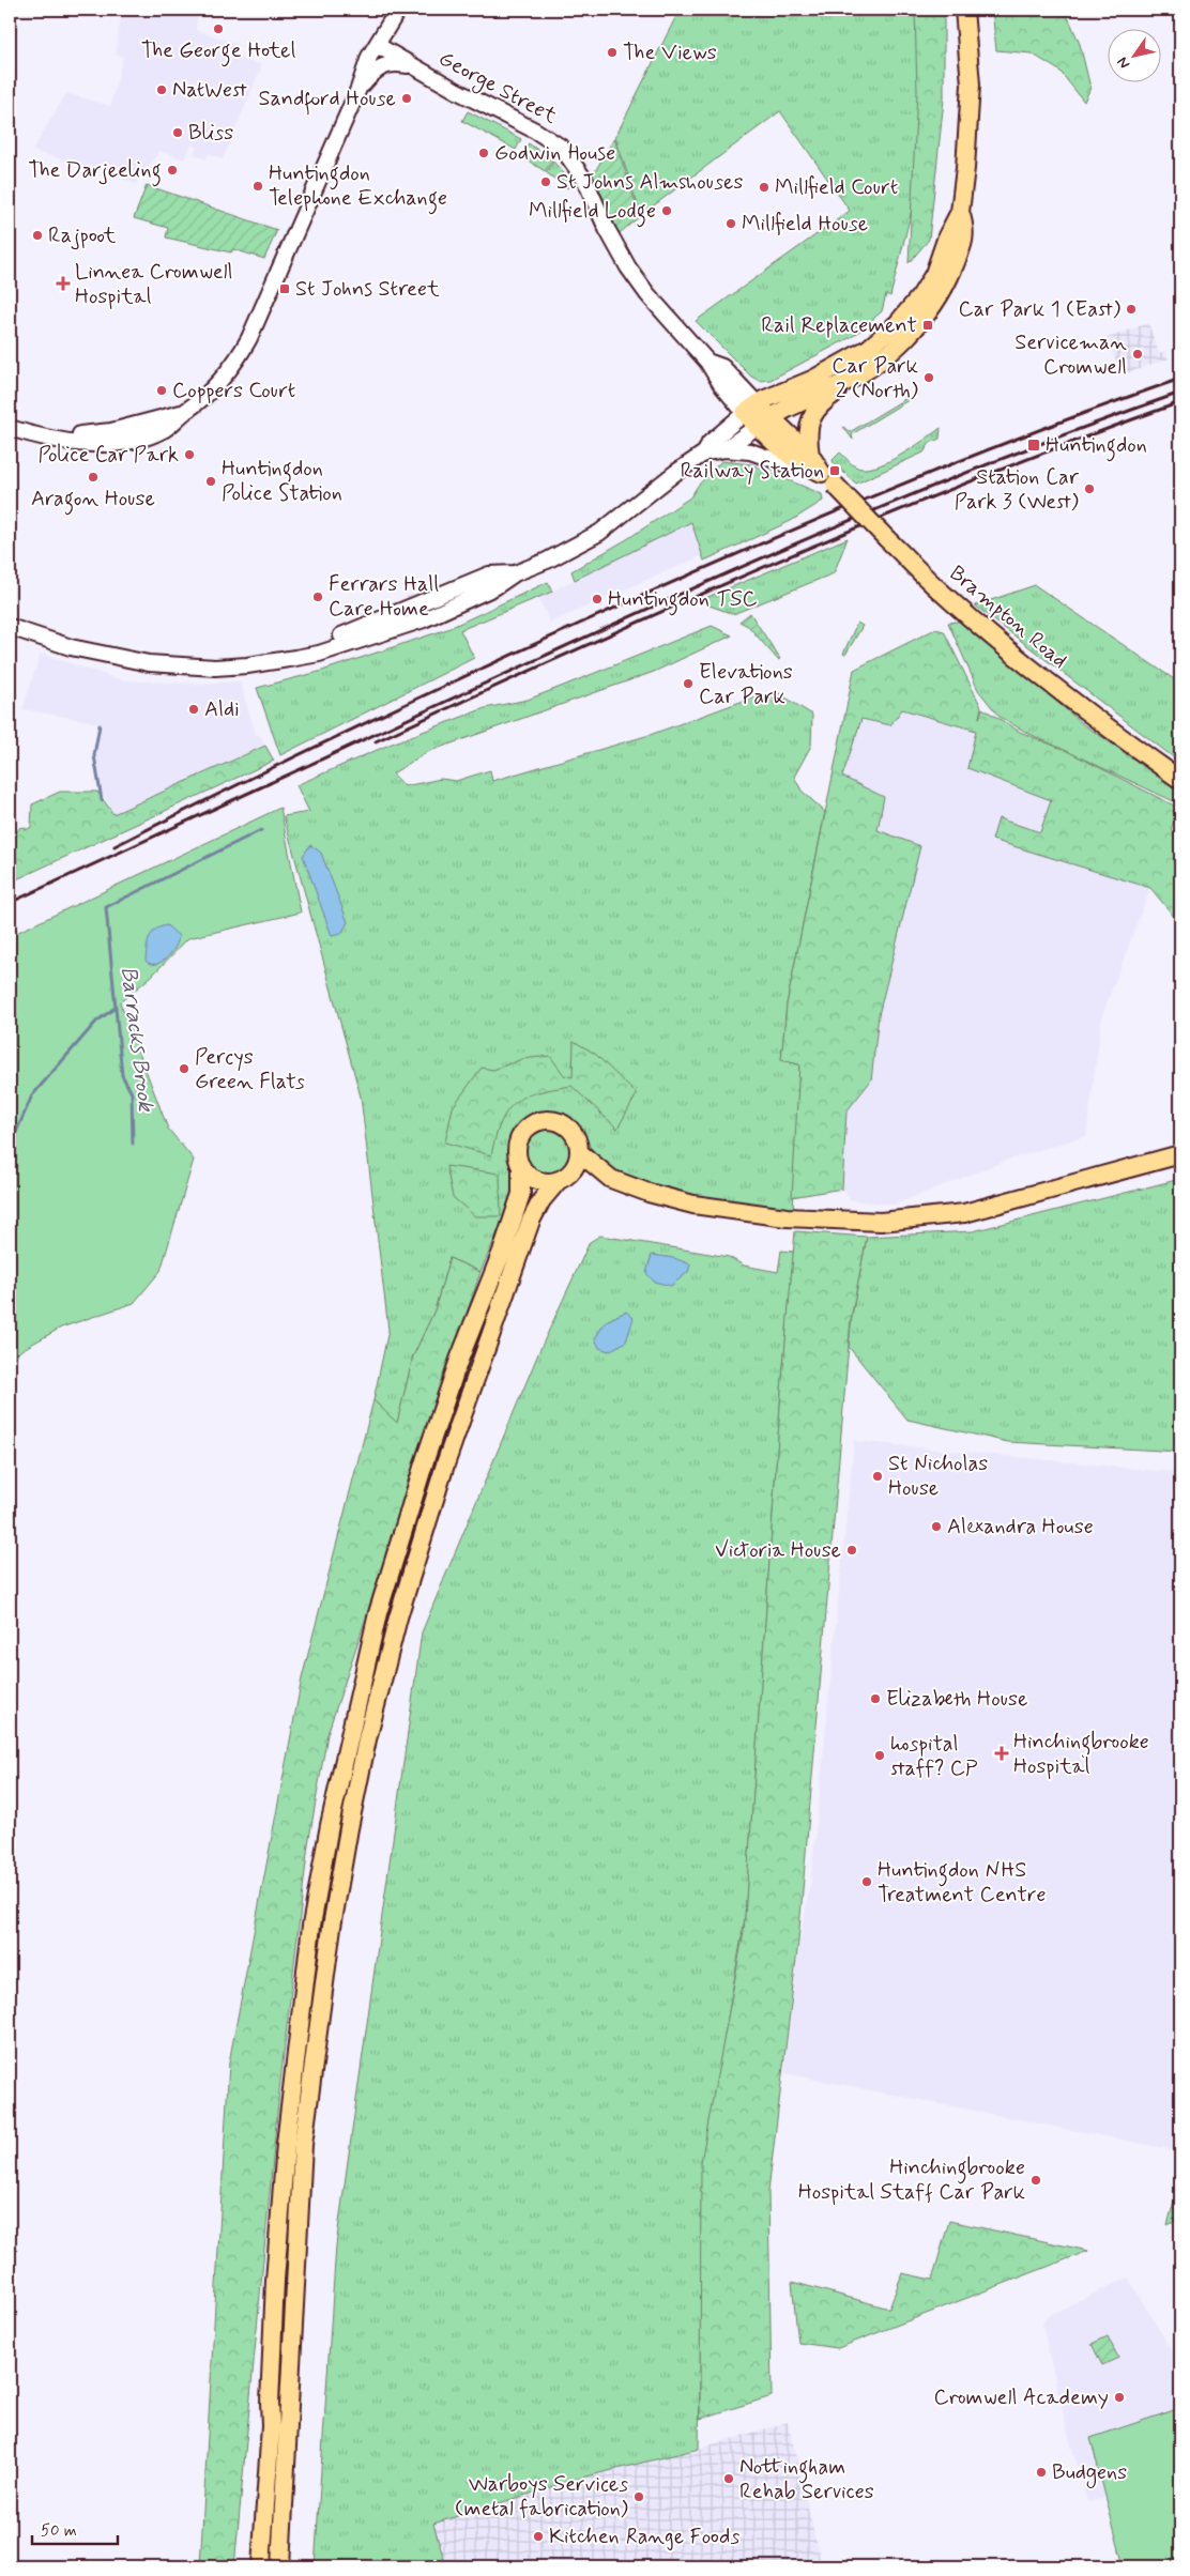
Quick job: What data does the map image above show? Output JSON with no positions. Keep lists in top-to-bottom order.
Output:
{
  "streets": {
    "main road": ["George Street", "Brampton Road"]
  },
  "crossings": [
    ["George Street", "Brampton Road"]
  ],
  "water": ["Barracks Brook"],
  "places": {
    "other": [
      "The George Hotel",
      "The Views",
      "NatWest",
      "Sandford House",
      "Bliss",
      "Godwin House",
      "The Darjeeling",
      "St Johns Almshouses",
      "Huntingdon Telephone Exchange",
      "Millfield Court",
      "Millfield Lodge",
      "Millfield House",
      "Rajpoot",
      "Car Park 1 (East)",
      "Serviceman Cromwell",
      "Car Park 2 (North)",
      "Coppers Court",
      "Police Car Park",
      "Aragon House",
      "Huntingdon Police Station",
      "Station Car Park 3 (West)",
      "Ferrars Hall Care Home",
      "Huntingdon TSC",
      "Elevations Car Park",
      "Aldi",
      "Percys Green Flats",
      "St Nicholas House",
      "Alexandra House",
      "Victoria House",
      "Elizabeth House",
      "hospital staff? CP",
      "Huntingdon NHS Treatment Centre",
      "Hinchingbrooke Hospital Staff Car Park",
      "Cromwell Academy",
      "Budgens",
      "Nottingham Rehab Services",
      "Warboys Services (metal fabrication)",
      "Kitchen Range Foods"
    ],
    "health": ["Linnea Cromwell Hospital", "Hinchingbrooke Hospital"],
    "transit": [
      "St Johns Street",
      "Rail Replacement",
      "Huntingdon",
      "Railway Station"
    ]
  },
  "scale_bar": "50 m",
  "north": "bottom left"
}
